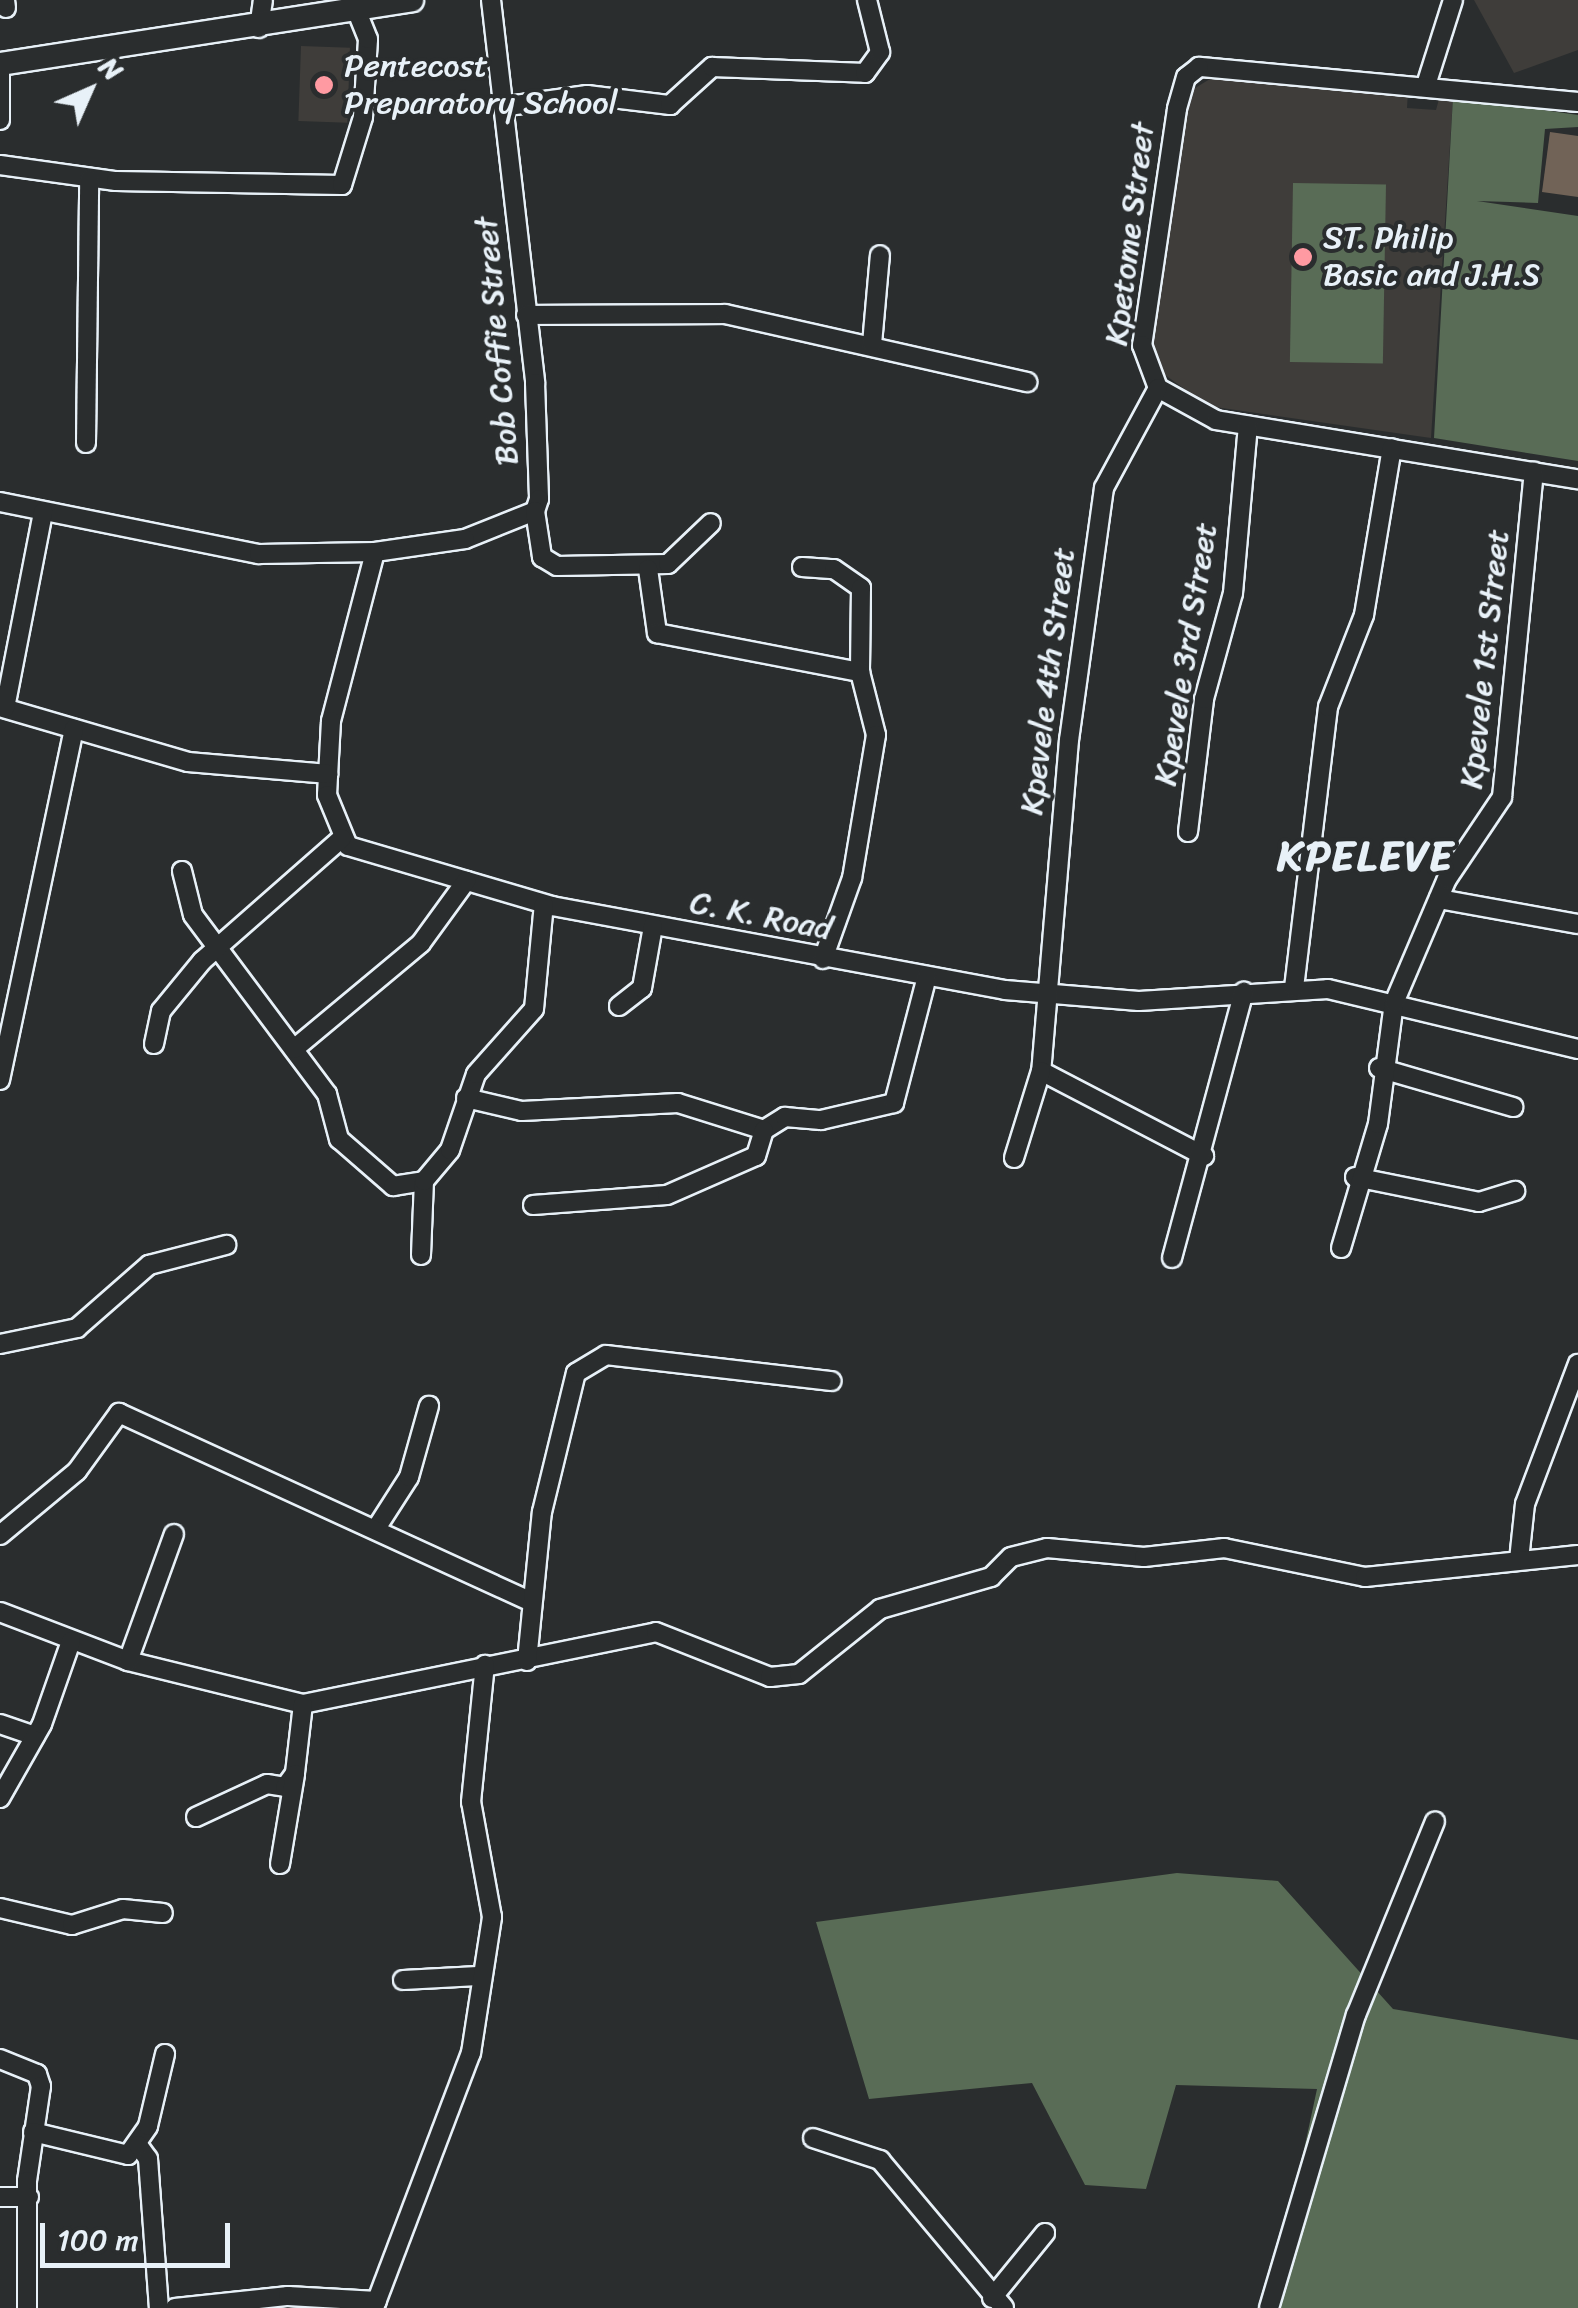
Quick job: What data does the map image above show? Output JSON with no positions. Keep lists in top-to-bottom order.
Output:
{
  "streets": {
    "street": [
      "Kpetome Street",
      "Bob Coffie Street",
      "Kpevele 3rd Street",
      "Kpevele 1st Street",
      "Kpevele 4th Street",
      "C. K. Road"
    ]
  },
  "crossings": [
    ["Kpetome Street", "Kpevele 3rd Street"],
    ["Kpetome Street", "Kpevele 1st Street"],
    ["Kpetome Street", "Kpevele 4th Street"],
    ["Kpevele 1st Street", "C. K. Road"],
    ["Kpevele 4th Street", "C. K. Road"]
  ],
  "districts": ["KPELEVE"],
  "places": ["Pentecost Preparatory School", "ST. Philip Basic and J.H.S"],
  "scale_bar": "100 m",
  "north": "top right"
}
